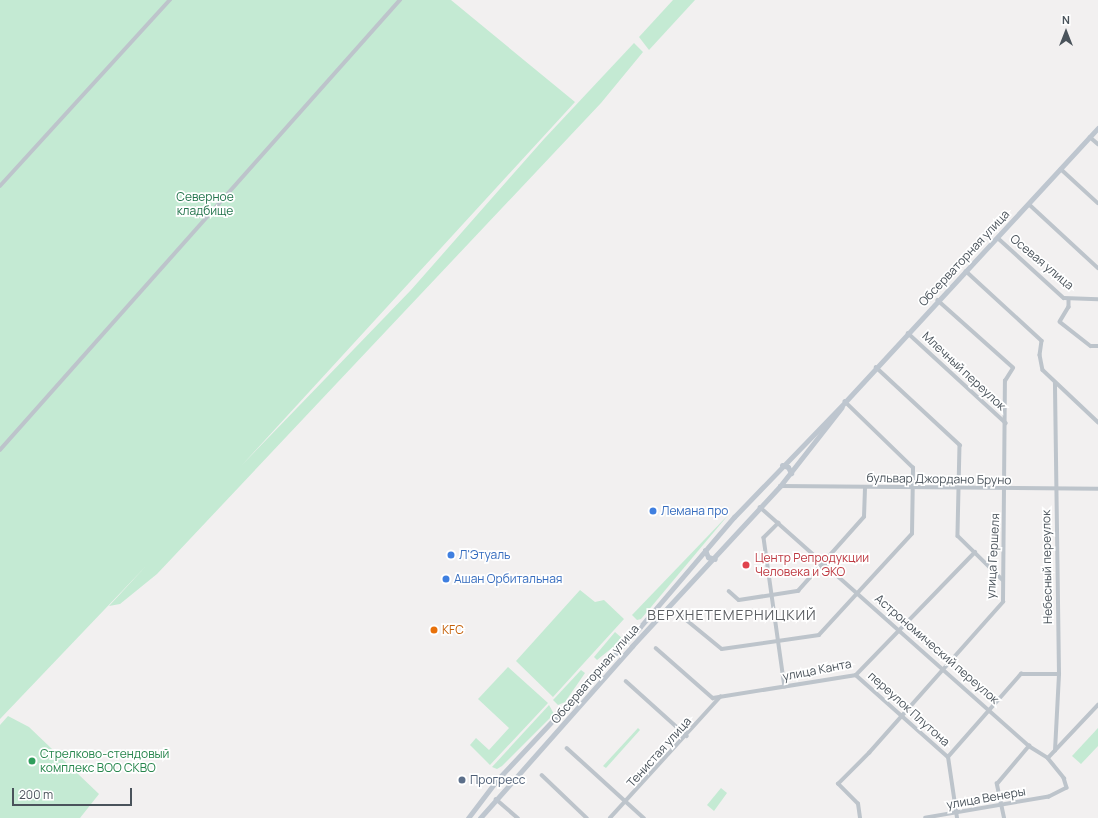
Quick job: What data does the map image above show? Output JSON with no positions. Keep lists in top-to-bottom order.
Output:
{
  "streets": {
    "main road": ["Обсерваторная улица"],
    "street": [
      "Осевая улица",
      "Млечный переулок",
      "бульвар Джордано Бруно",
      "улица Гершеля",
      "Небесный переулок",
      "Астрономический переулок",
      "улица Канта",
      "переулок Плутона",
      "Тенистая улица",
      "улица Венеры"
    ]
  },
  "crossings": [
    ["Обсерваторная улица", "Осевая улица"],
    ["Обсерваторная улица", "Млечный переулок"],
    ["Обсерваторная улица", "бульвар Джордано Бруно"],
    ["Обсерваторная улица", "улица Гершеля"],
    ["Обсерваторная улица", "Астрономический переулок"],
    ["Млечный переулок", "улица Гершеля"],
    ["бульвар Джордано Бруно", "улица Гершеля"],
    ["бульвар Джордано Бруно", "Небесный переулок"],
    ["улица Гершеля", "Астрономический переулок"],
    ["улица Гершеля", "переулок Плутона"],
    ["Астрономический переулок", "улица Канта"],
    ["Астрономический переулок", "улица Венеры"],
    ["улица Канта", "переулок Плутона"],
    ["улица Канта", "Тенистая улица"]
  ],
  "districts": ["ВЕРХНЕТЕМЕРНИЦКИЙ"],
  "parks": ["Северное кладбище"],
  "places": [
    "Лемана про",
    "Л'Этуаль",
    "Центр Репродукции Человека и ЭКО",
    "Ашан Орбитальная",
    "KFC",
    "Стрелково-стендовый комплекс ВОО СКВО",
    "Прогресс"
  ],
  "scale_bar": "200 m",
  "north": "top"
}
